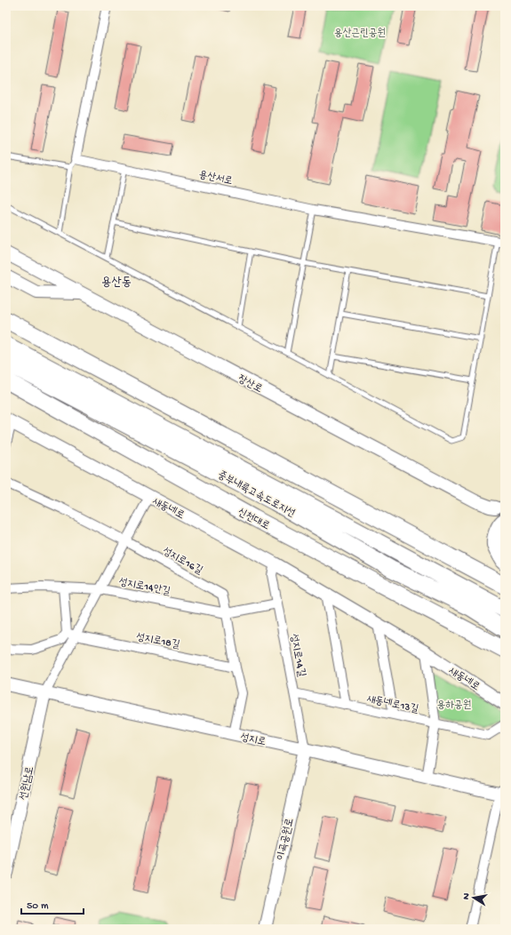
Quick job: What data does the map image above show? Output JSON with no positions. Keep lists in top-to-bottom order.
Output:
{
  "streets": {
    "highway": ["중부내륙고속도로지선", "신천대로"],
    "street": [
      "용산서로",
      "장산로",
      "새동네로",
      "성지로16길",
      "성지로14안길",
      "성지로18길",
      "성지로14길",
      "새동네로13길",
      "성지로",
      "선원남로",
      "이곡공원로"
    ]
  },
  "crossings": [
    ["새동네로", "성지로14길"],
    ["성지로16길", "성지로14안길"],
    ["성지로16길", "성지로18길"],
    ["성지로16길", "성지로"],
    ["성지로14안길", "성지로14길"],
    ["성지로14길", "새동네로13길"],
    ["성지로14길", "성지로"],
    ["성지로14길", "이곡공원로"],
    ["성지로", "선원남로"],
    ["성지로", "이곡공원로"]
  ],
  "districts": ["용산동"],
  "parks": ["용산근린공원", "용하공원"],
  "scale_bar": "50 m",
  "north": "left"
}
